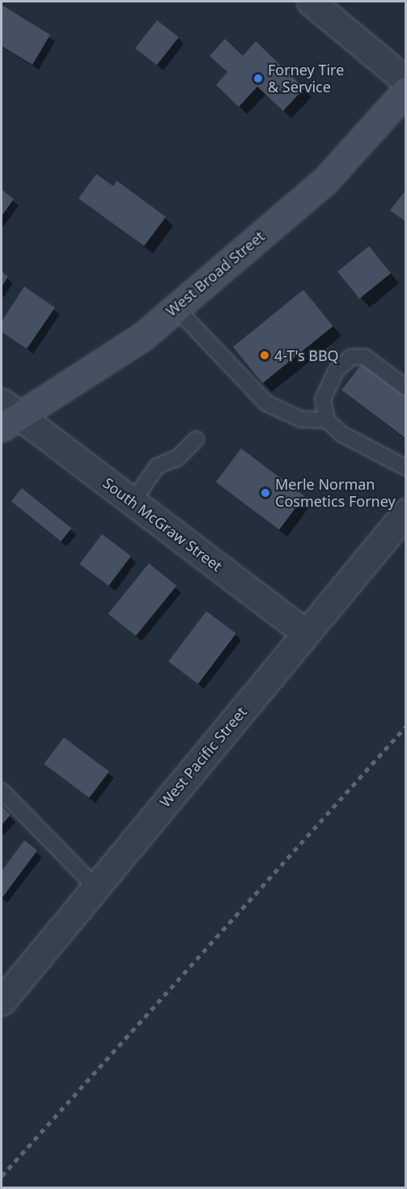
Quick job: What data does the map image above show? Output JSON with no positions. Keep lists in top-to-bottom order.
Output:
{
  "streets": {
    "main road": ["West Broad Street"],
    "street": ["South McGraw Street", "West Pacific Street"]
  },
  "crossings": [
    ["West Broad Street", "South McGraw Street"],
    ["South McGraw Street", "West Pacific Street"]
  ],
  "places": ["Forney Tire & Service", "4-T's BBQ", "Merle Norman Cosmetics Forney"]
}
